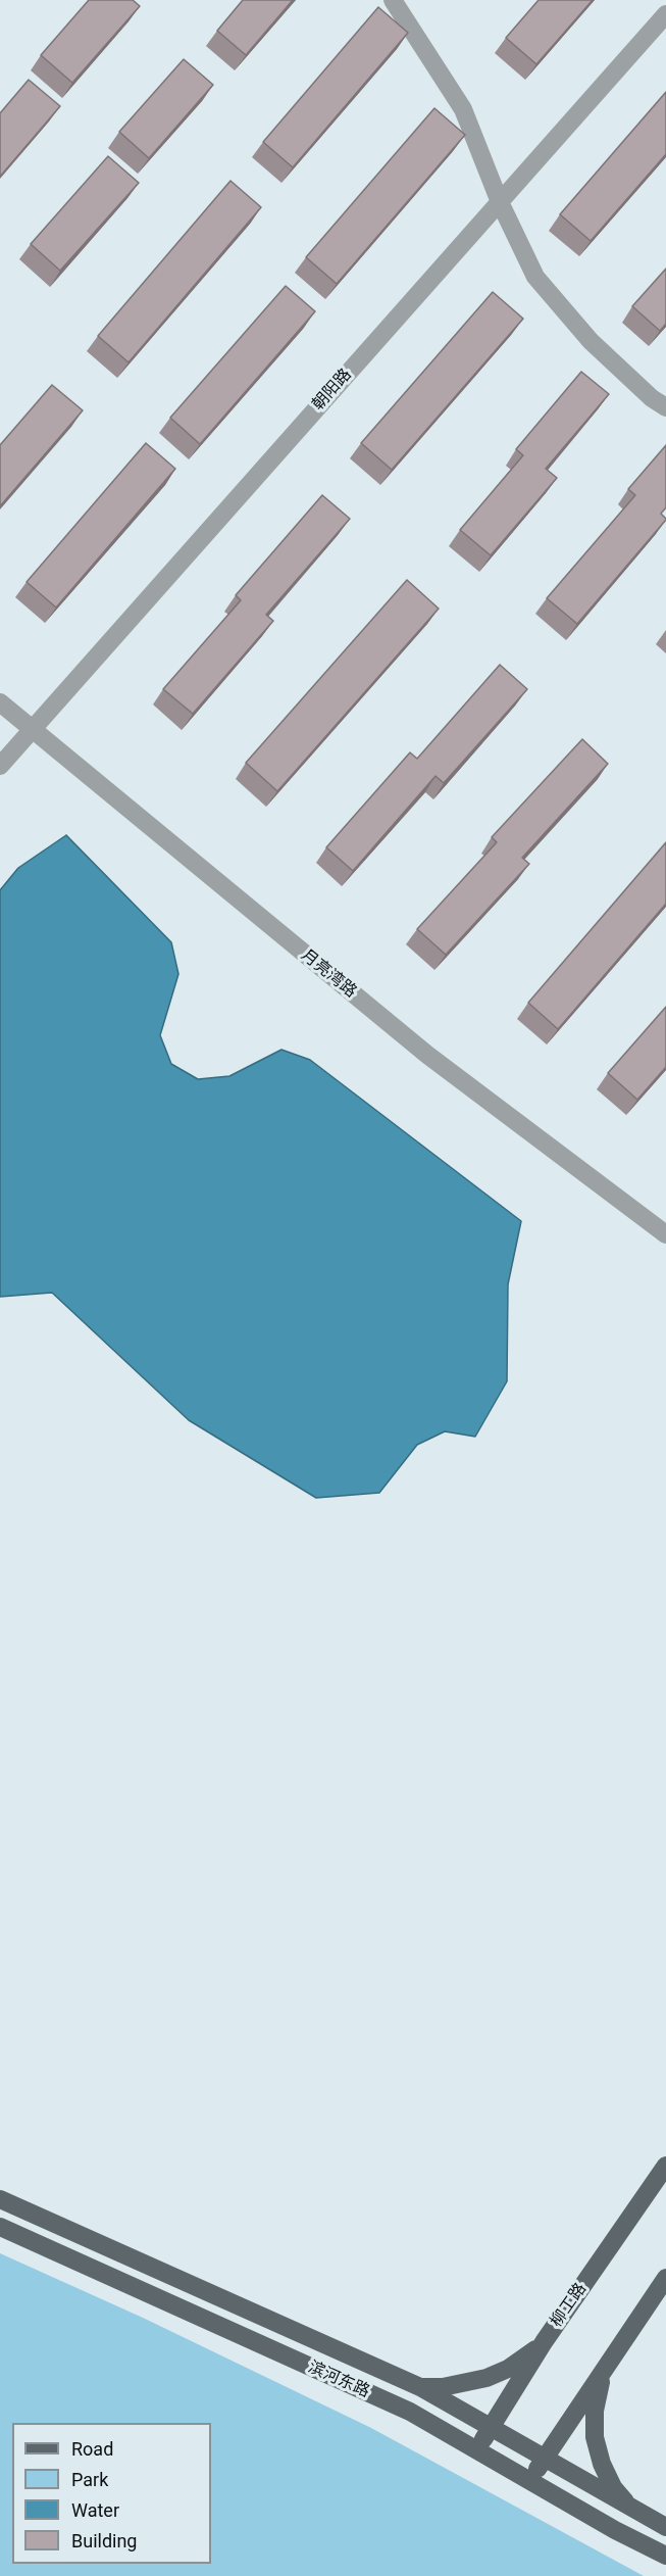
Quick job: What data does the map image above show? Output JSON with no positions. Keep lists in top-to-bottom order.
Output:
{
  "streets": {
    "main road": ["柳工路", "滨河东路"],
    "street": ["朝阳路", "月亮湾路"]
  },
  "crossings": [
    ["朝阳路", "月亮湾路"],
    ["柳工路", "滨河东路"]
  ],
  "legend": [
    "Road",
    "Park",
    "Water",
    "Building"
  ]
}
